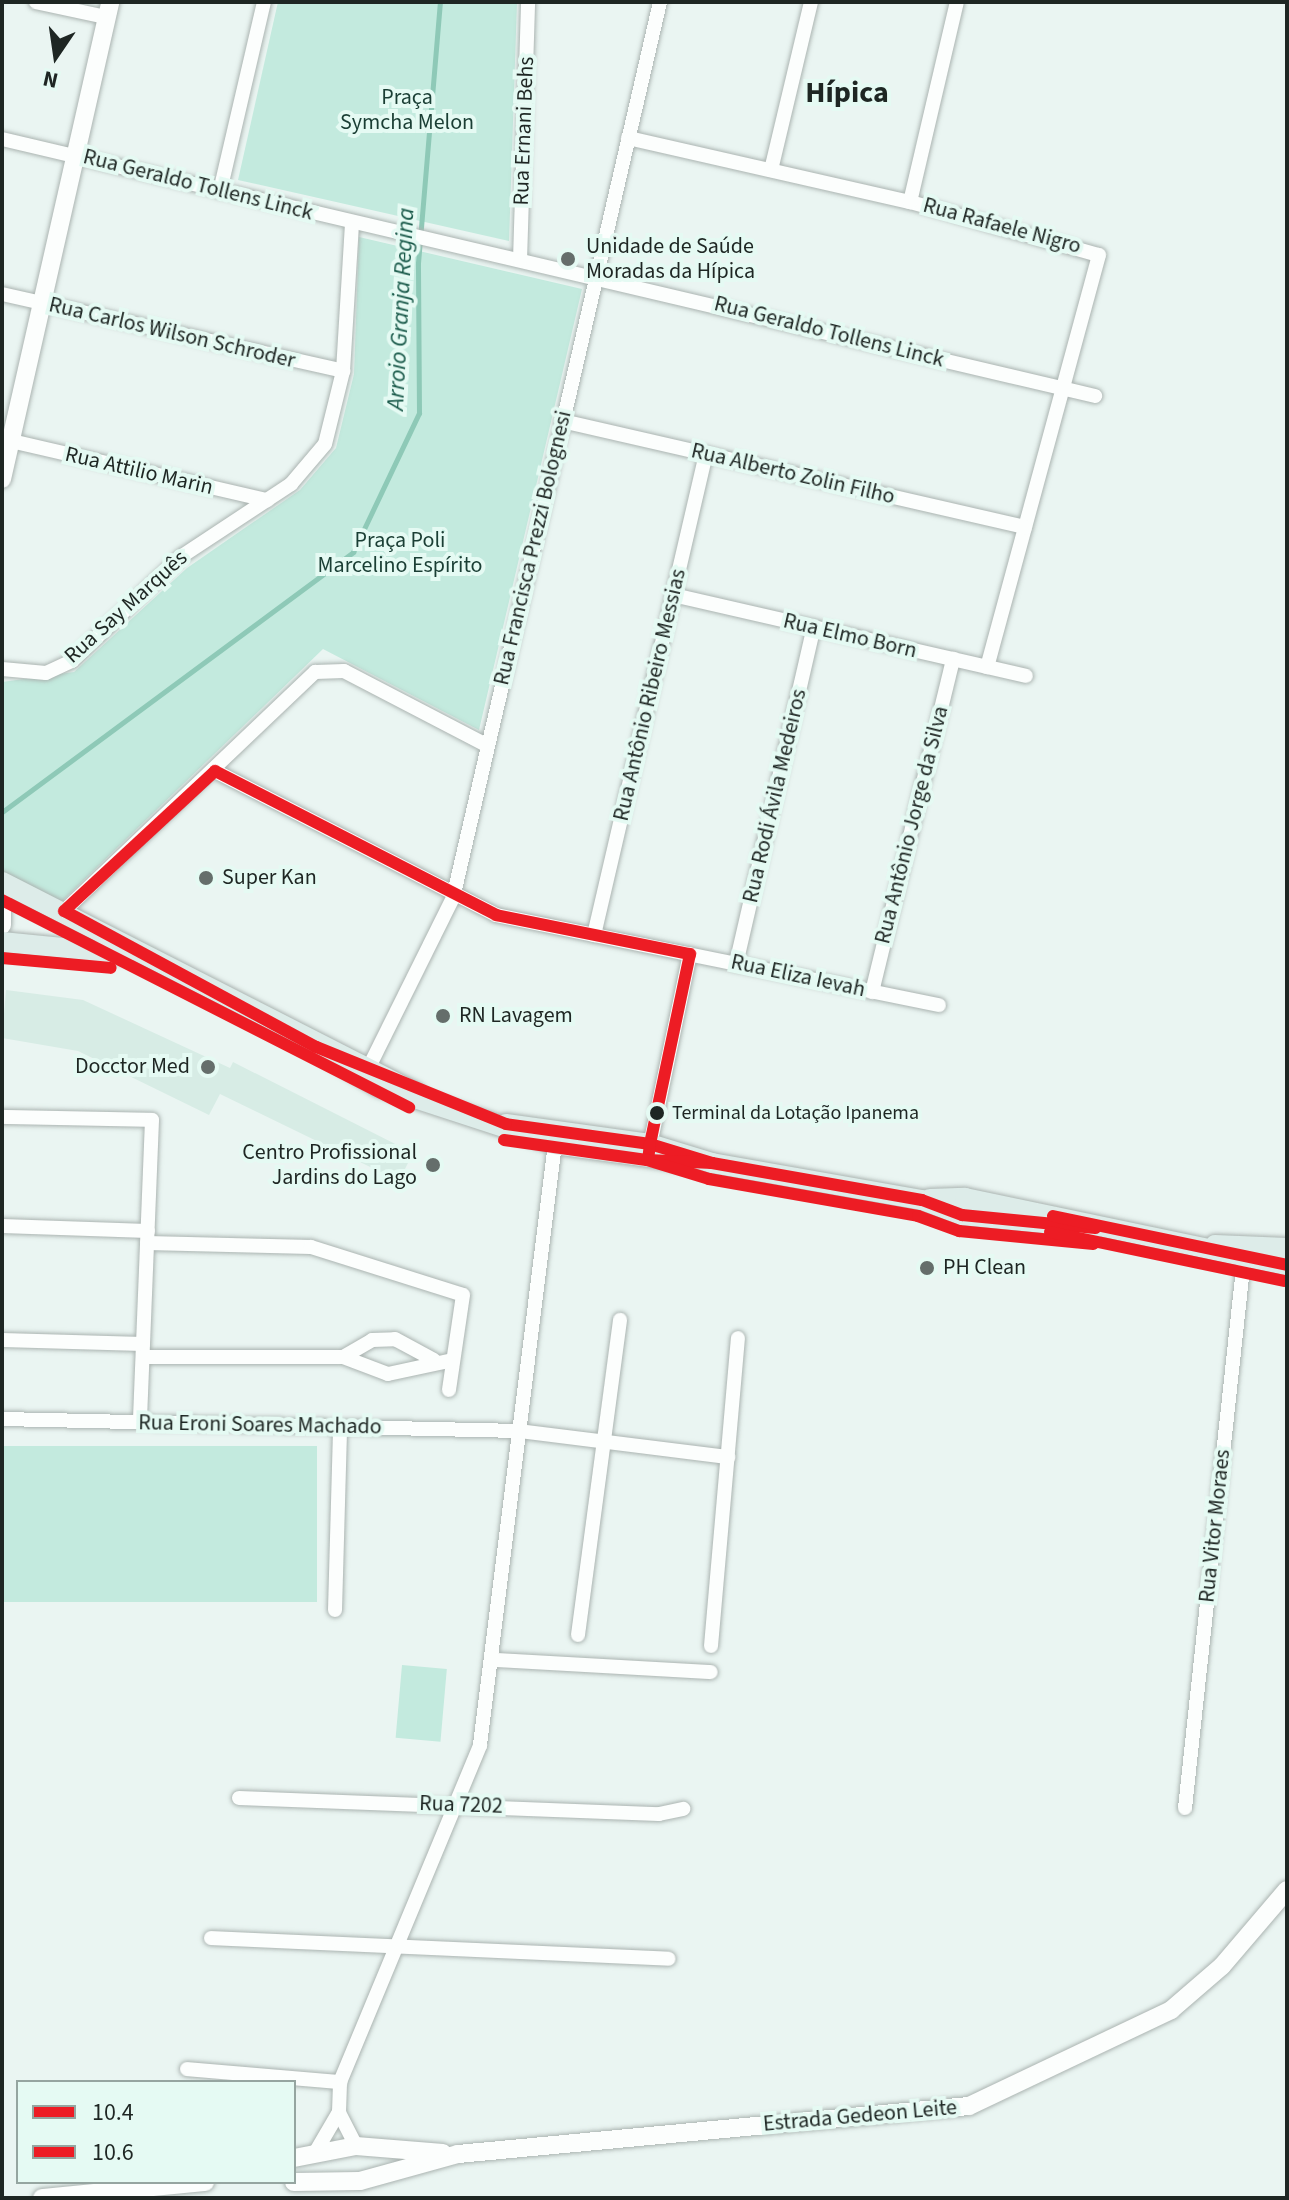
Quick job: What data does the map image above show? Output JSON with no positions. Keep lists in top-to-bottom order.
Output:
{
  "streets": {
    "main road": ["Estrada Gedeon Leite"],
    "street": [
      "Rua Ernani Behs",
      "Rua Geraldo Tollens Linck",
      "Rua Rafaele Nigro",
      "Rua Carlos Wilson Schroder",
      "Rua Attilio Marin",
      "Rua Alberto Zolin Filho",
      "Rua Francisca Prezzi Bolognesi",
      "Rua Say Marquês",
      "Rua Elmo Born",
      "Rua Antônio Ribeiro Messias",
      "Rua Rodi Ávila Medeiros",
      "Rua Antônio Jorge da Silva",
      "Rua Eliza Ievah",
      "Rua Eroni Soares Machado",
      "Rua Vitor Moraes",
      "Rua 7202"
    ]
  },
  "crossings": [
    ["Rua Ernani Behs", "Rua Geraldo Tollens Linck"],
    ["Rua Geraldo Tollens Linck", "Rua Rafaele Nigro"],
    ["Rua Geraldo Tollens Linck", "Rua Francisca Prezzi Bolognesi"],
    ["Rua Geraldo Tollens Linck", "Rua Say Marquês"],
    ["Rua Rafaele Nigro", "Rua Alberto Zolin Filho"],
    ["Rua Rafaele Nigro", "Rua Francisca Prezzi Bolognesi"],
    ["Rua Rafaele Nigro", "Rua Elmo Born"],
    ["Rua Carlos Wilson Schroder", "Rua Say Marquês"],
    ["Rua Attilio Marin", "Rua Say Marquês"],
    ["Rua Alberto Zolin Filho", "Rua Francisca Prezzi Bolognesi"],
    ["Rua Alberto Zolin Filho", "Rua Antônio Ribeiro Messias"],
    ["Rua Francisca Prezzi Bolognesi", "Rua Eliza Ievah"],
    ["Rua Elmo Born", "Rua Antônio Ribeiro Messias"],
    ["Rua Elmo Born", "Rua Rodi Ávila Medeiros"],
    ["Rua Elmo Born", "Rua Antônio Jorge da Silva"],
    ["Rua Antônio Ribeiro Messias", "Rua Eliza Ievah"],
    ["Rua Rodi Ávila Medeiros", "Rua Eliza Ievah"],
    ["Rua Antônio Jorge da Silva", "Rua Eliza Ievah"]
  ],
  "districts": ["Hípica"],
  "water": ["Arroio Granja Regina"],
  "parks": ["Praça Symcha Melon", "Praça Poli Marcelino Espírito"],
  "places": [
    "Unidade de Saúde Moradas da Hípica",
    "Super Kan",
    "RN Lavagem",
    "Docctor Med",
    "Terminal da Lotação Ipanema",
    "Centro Profissional Jardins do Lago",
    "PH Clean"
  ],
  "lines": ["transit line 10.4", "transit line 10.6"],
  "legend": ["10.4", "10.6"],
  "north": "bottom"
}
